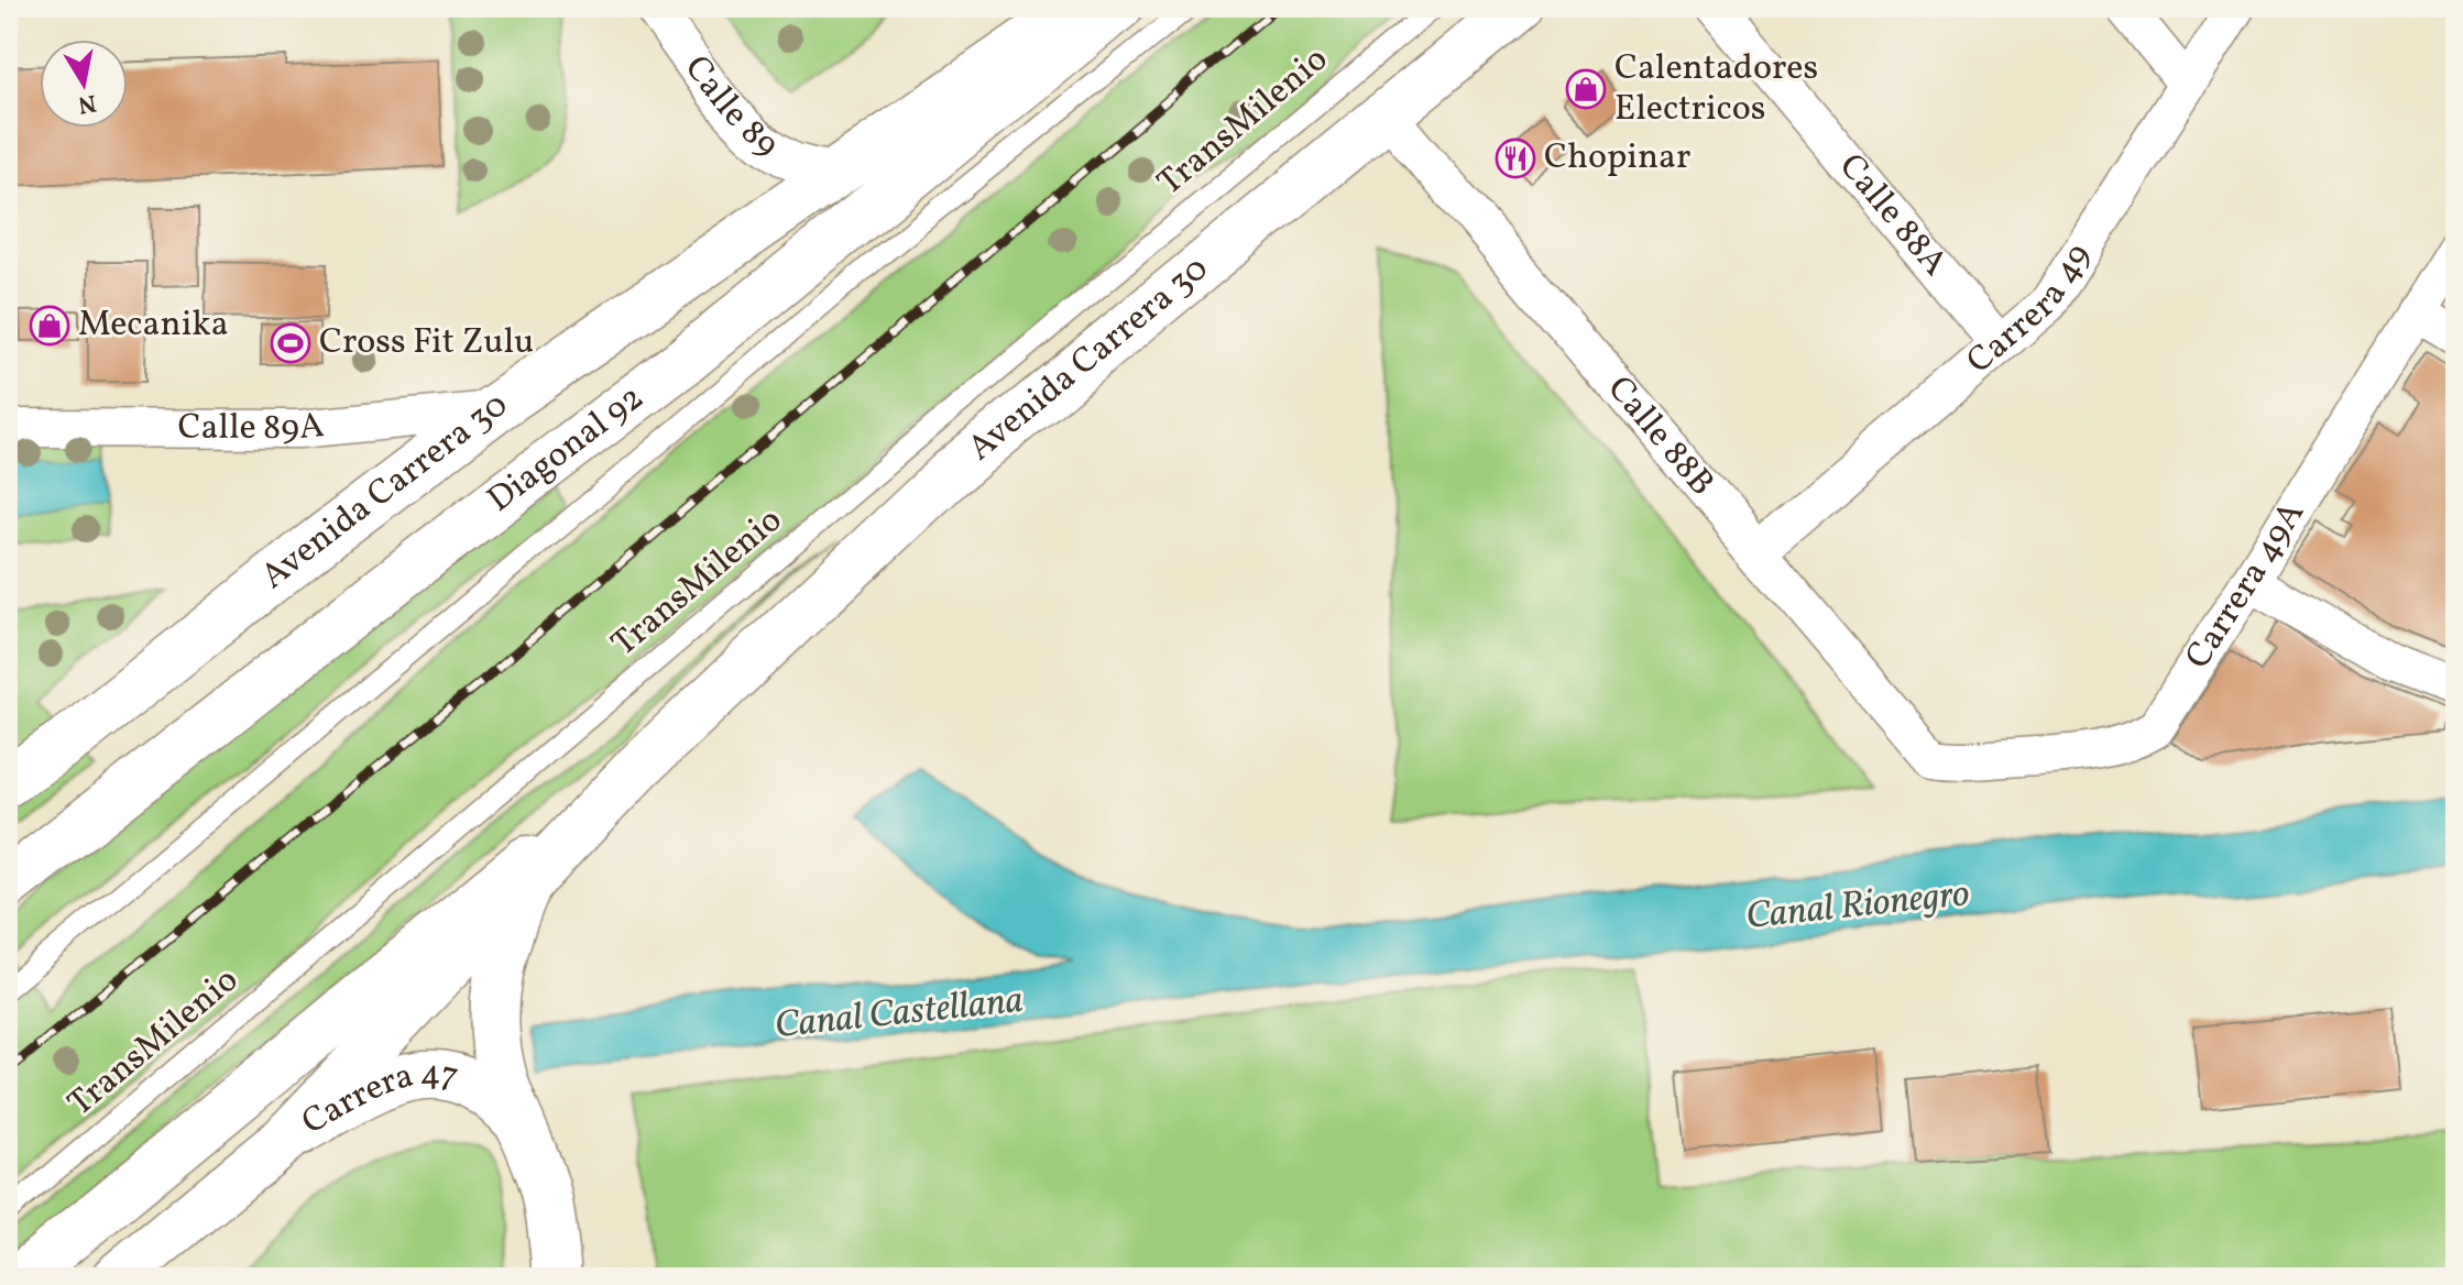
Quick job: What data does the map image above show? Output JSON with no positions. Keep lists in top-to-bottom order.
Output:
{
  "streets": {
    "main road": ["Avenida Carrera 30", "Diagonal 92", "Carrera 47"],
    "street": [
      "Calle 89",
      "Calle 88A",
      "Carrera 49",
      "Calle 89A",
      "Calle 88B",
      "Carrera 49A"
    ],
    "lane": ["TransMilenio"]
  },
  "crossings": [
    ["Calle 89", "Avenida Carrera 30"],
    ["Calle 88A", "Carrera 49"],
    ["Carrera 49", "Calle 88B"],
    ["Avenida Carrera 30", "Calle 89A"],
    ["Avenida Carrera 30", "Calle 88B"],
    ["Avenida Carrera 30", "Carrera 47"],
    ["Calle 88B", "Carrera 49A"]
  ],
  "water": ["Canal Rionegro", "Canal Castellana"],
  "places": {
    "shop": ["Calentadores Electricos", "Mecanika"],
    "restaurant": ["Chopinar"],
    "sports": ["Cross Fit Zulu"]
  },
  "north": "bottom"
}
